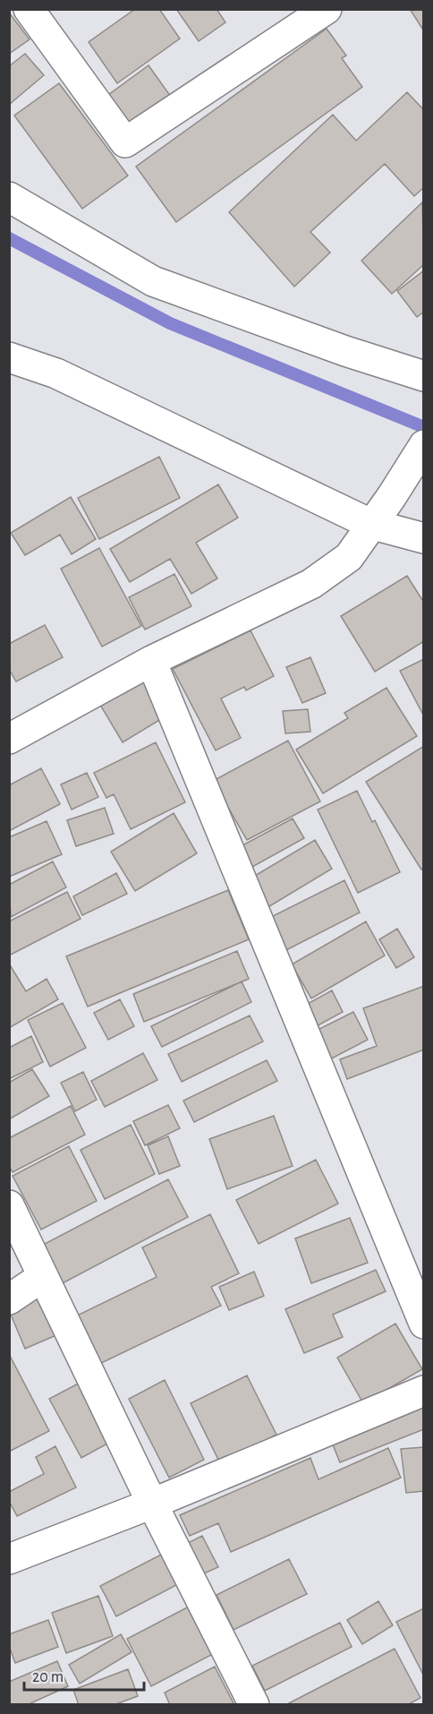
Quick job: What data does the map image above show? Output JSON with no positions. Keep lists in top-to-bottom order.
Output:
{
  "scale_bar": "20 m"
}
